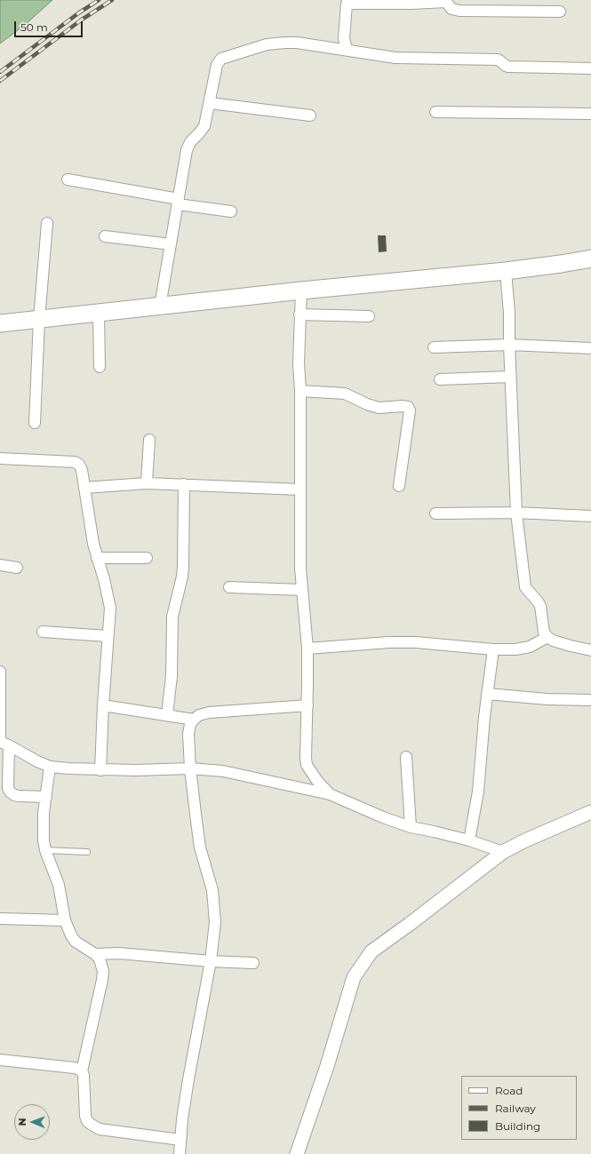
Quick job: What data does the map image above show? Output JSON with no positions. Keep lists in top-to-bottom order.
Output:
{
  "legend": ["Road", "Railway", "Building"],
  "scale_bar": "50 m",
  "north": "left"
}
